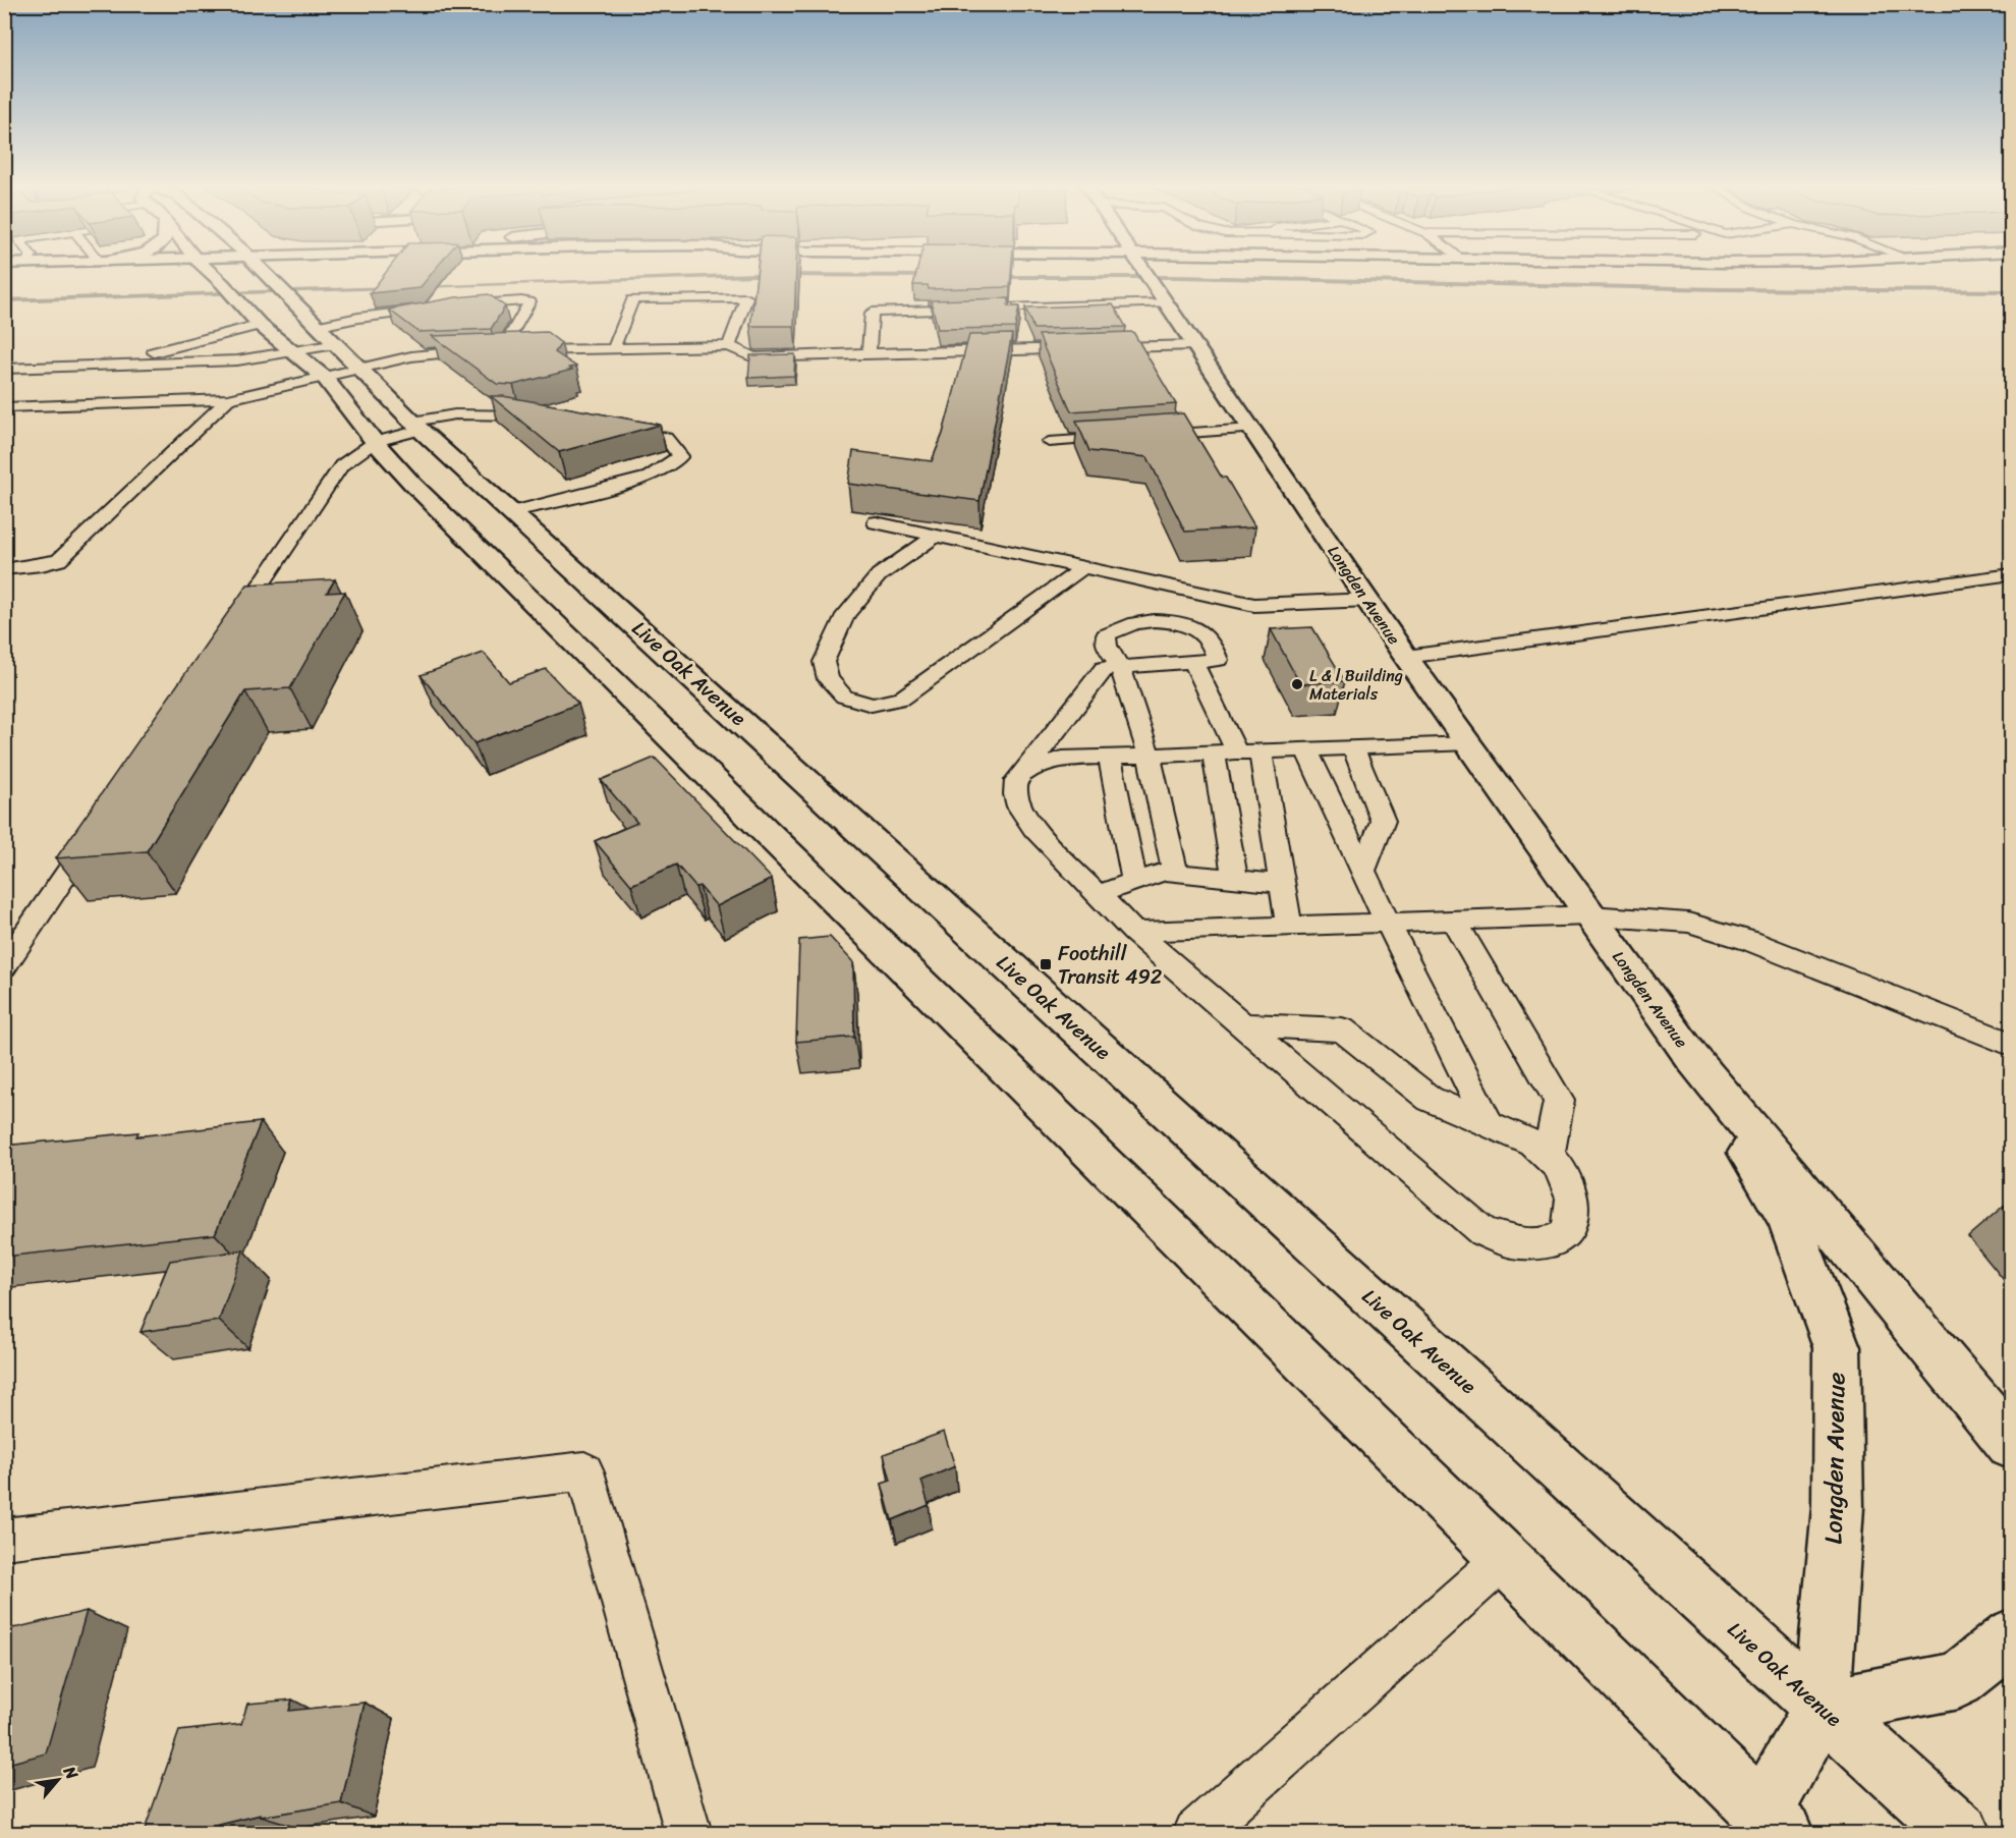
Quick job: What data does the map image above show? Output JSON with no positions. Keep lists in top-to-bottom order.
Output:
{
  "streets": {
    "main road": ["Longden Avenue", "Live Oak Avenue"]
  },
  "crossings": [
    ["Longden Avenue", "Live Oak Avenue"]
  ],
  "places": {
    "other": ["L & l Building Materials"],
    "transit": ["Foothill Transit 492"]
  },
  "north": "top right"
}
